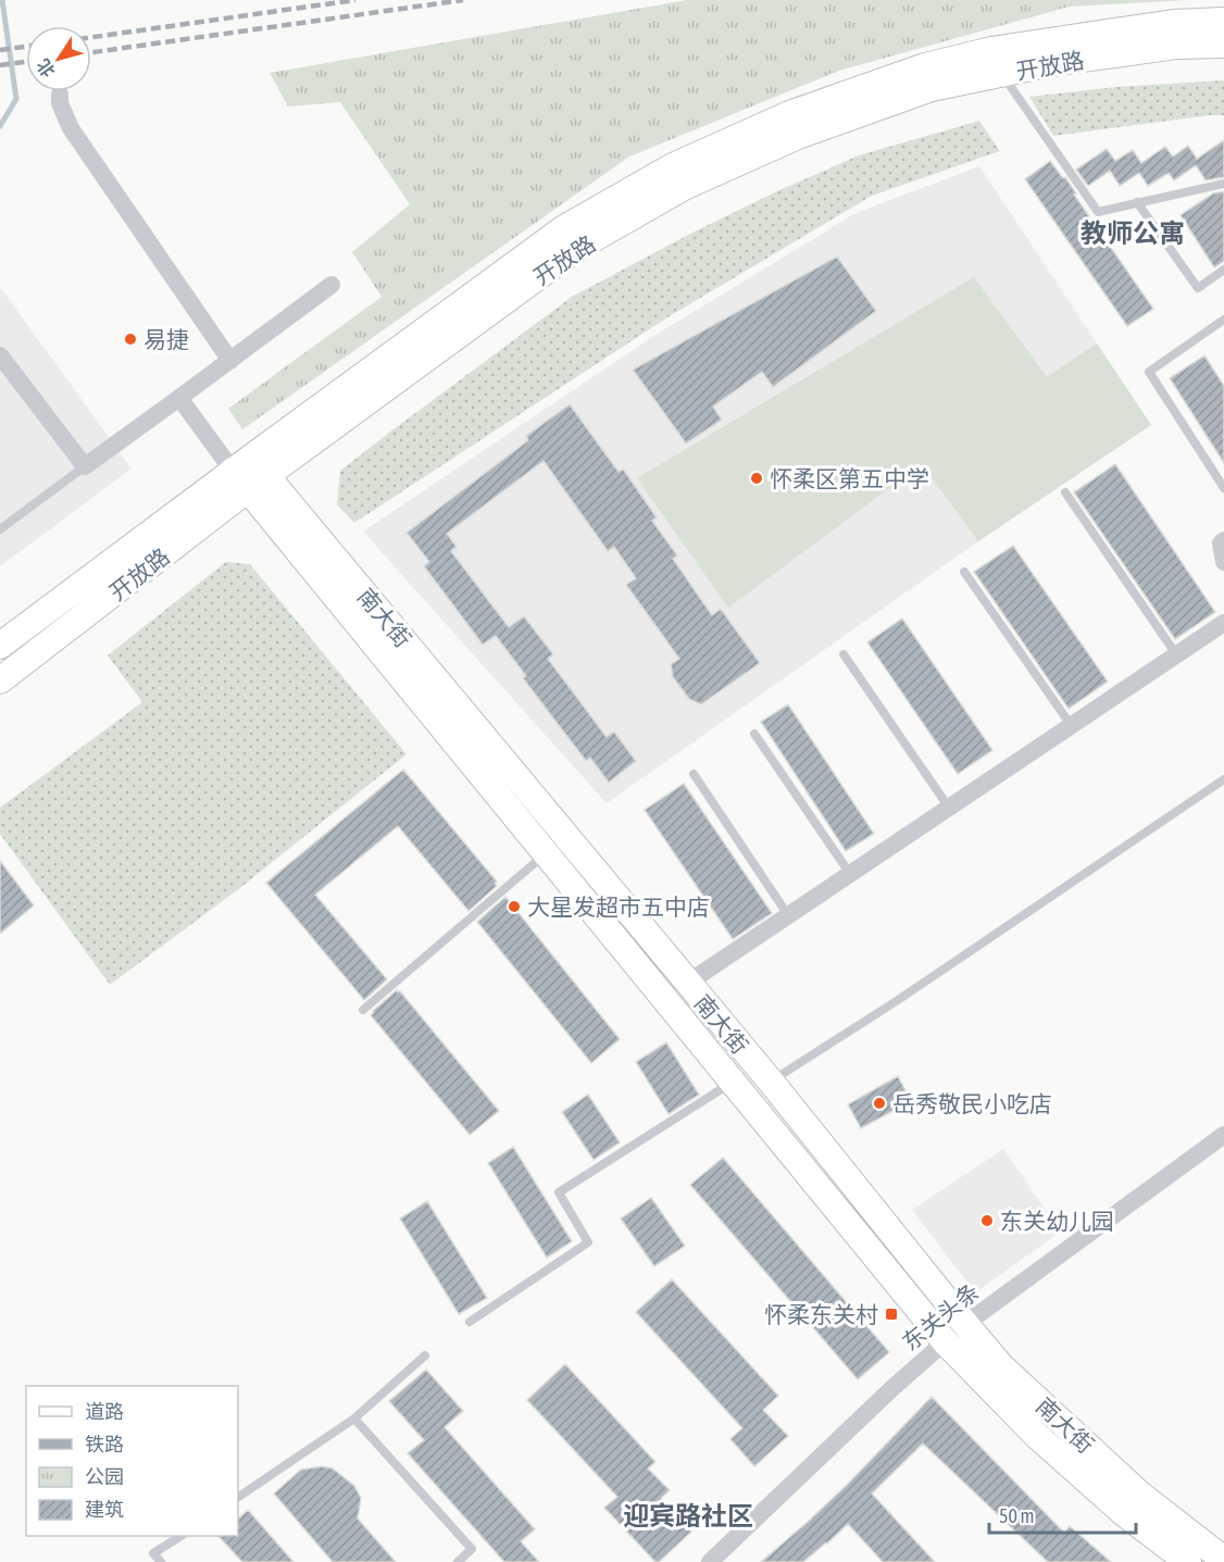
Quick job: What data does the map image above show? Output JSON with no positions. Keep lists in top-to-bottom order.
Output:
{
  "streets": {
    "main road": ["开放路", "南大街"],
    "street": ["东关头条"]
  },
  "crossings": [
    ["开放路", "南大街"],
    ["南大街", "东关头条"]
  ],
  "districts": ["教师公寓", "迎宾路社区"],
  "places": {
    "other": [
      "易捷",
      "怀柔区第五中学",
      "大星发超市五中店",
      "岳秀敬民小吃店",
      "东关幼儿园"
    ],
    "transit": ["怀柔东关村"]
  },
  "legend": [
    "道路",
    "铁路",
    "公园",
    "建筑"
  ],
  "scale_bar": "50 m",
  "north": "bottom left"
}
